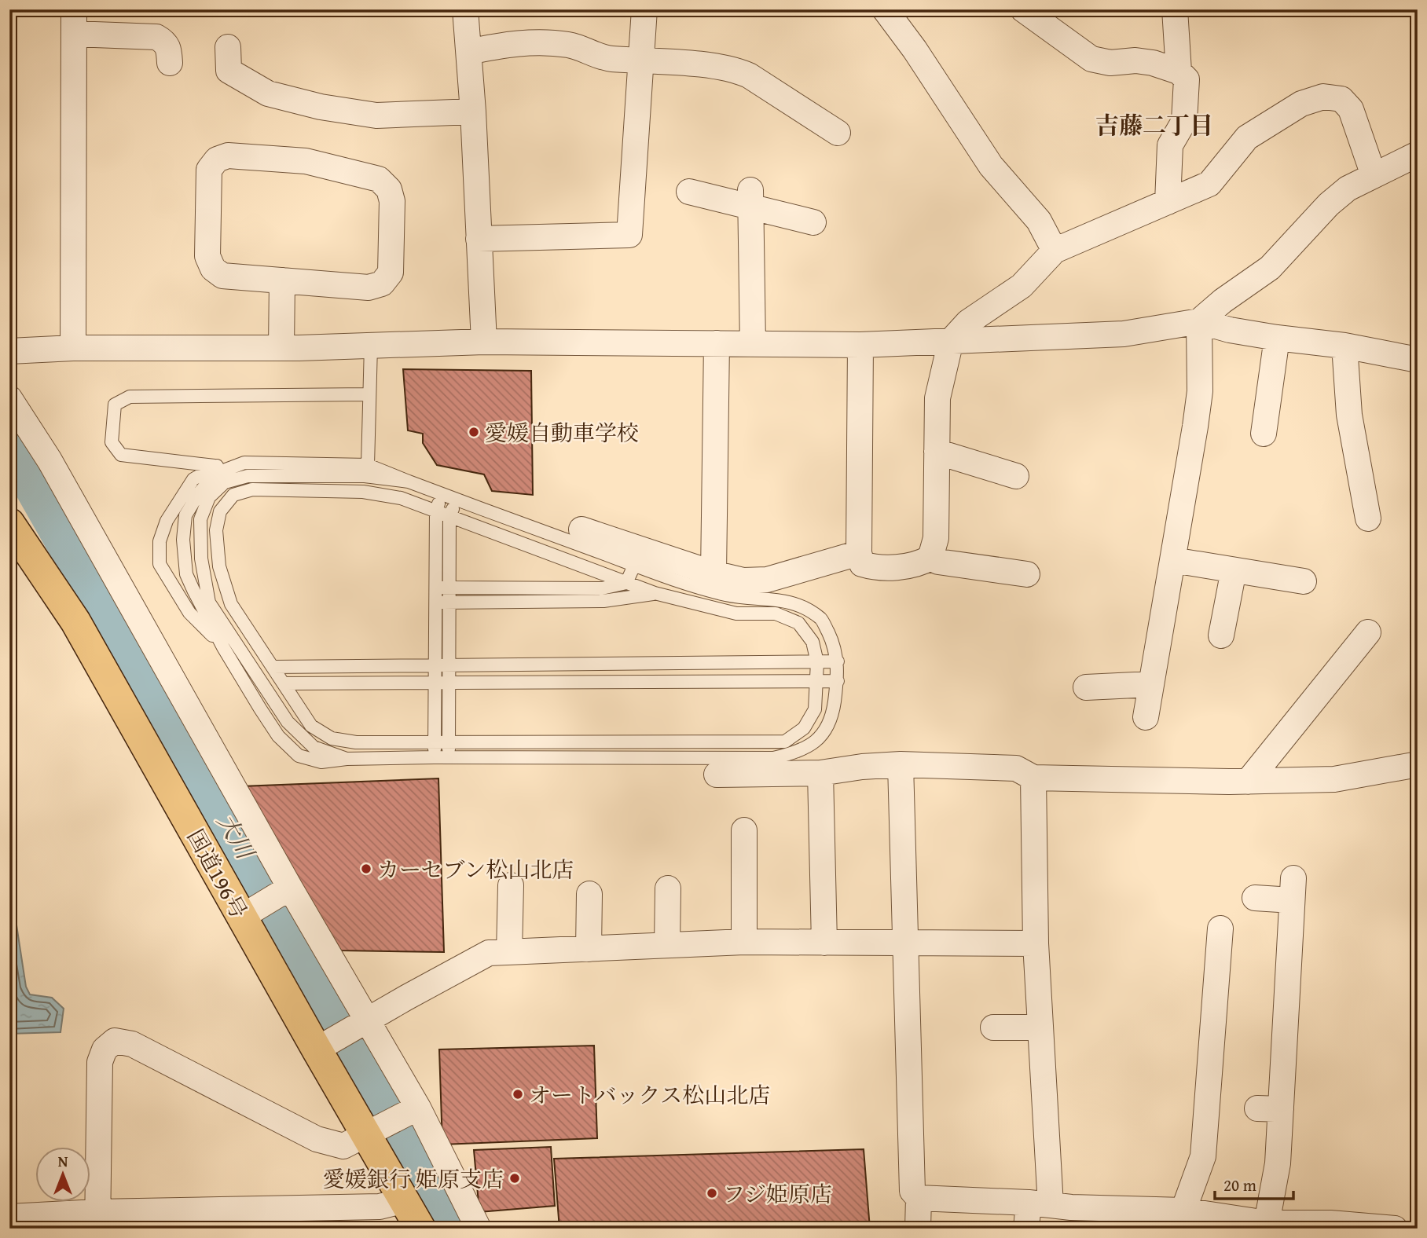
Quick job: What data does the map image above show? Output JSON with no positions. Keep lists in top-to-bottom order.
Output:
{
  "streets": {
    "highway": ["国道196号"]
  },
  "districts": ["吉藤二丁目"],
  "water": ["大川"],
  "places": [
    "愛媛自動車学校",
    "カーセブン松山北店",
    "オートバックス松山北店",
    "愛媛銀行 姫原支店",
    "フジ姫原店"
  ],
  "scale_bar": "20 m",
  "north": "top"
}
